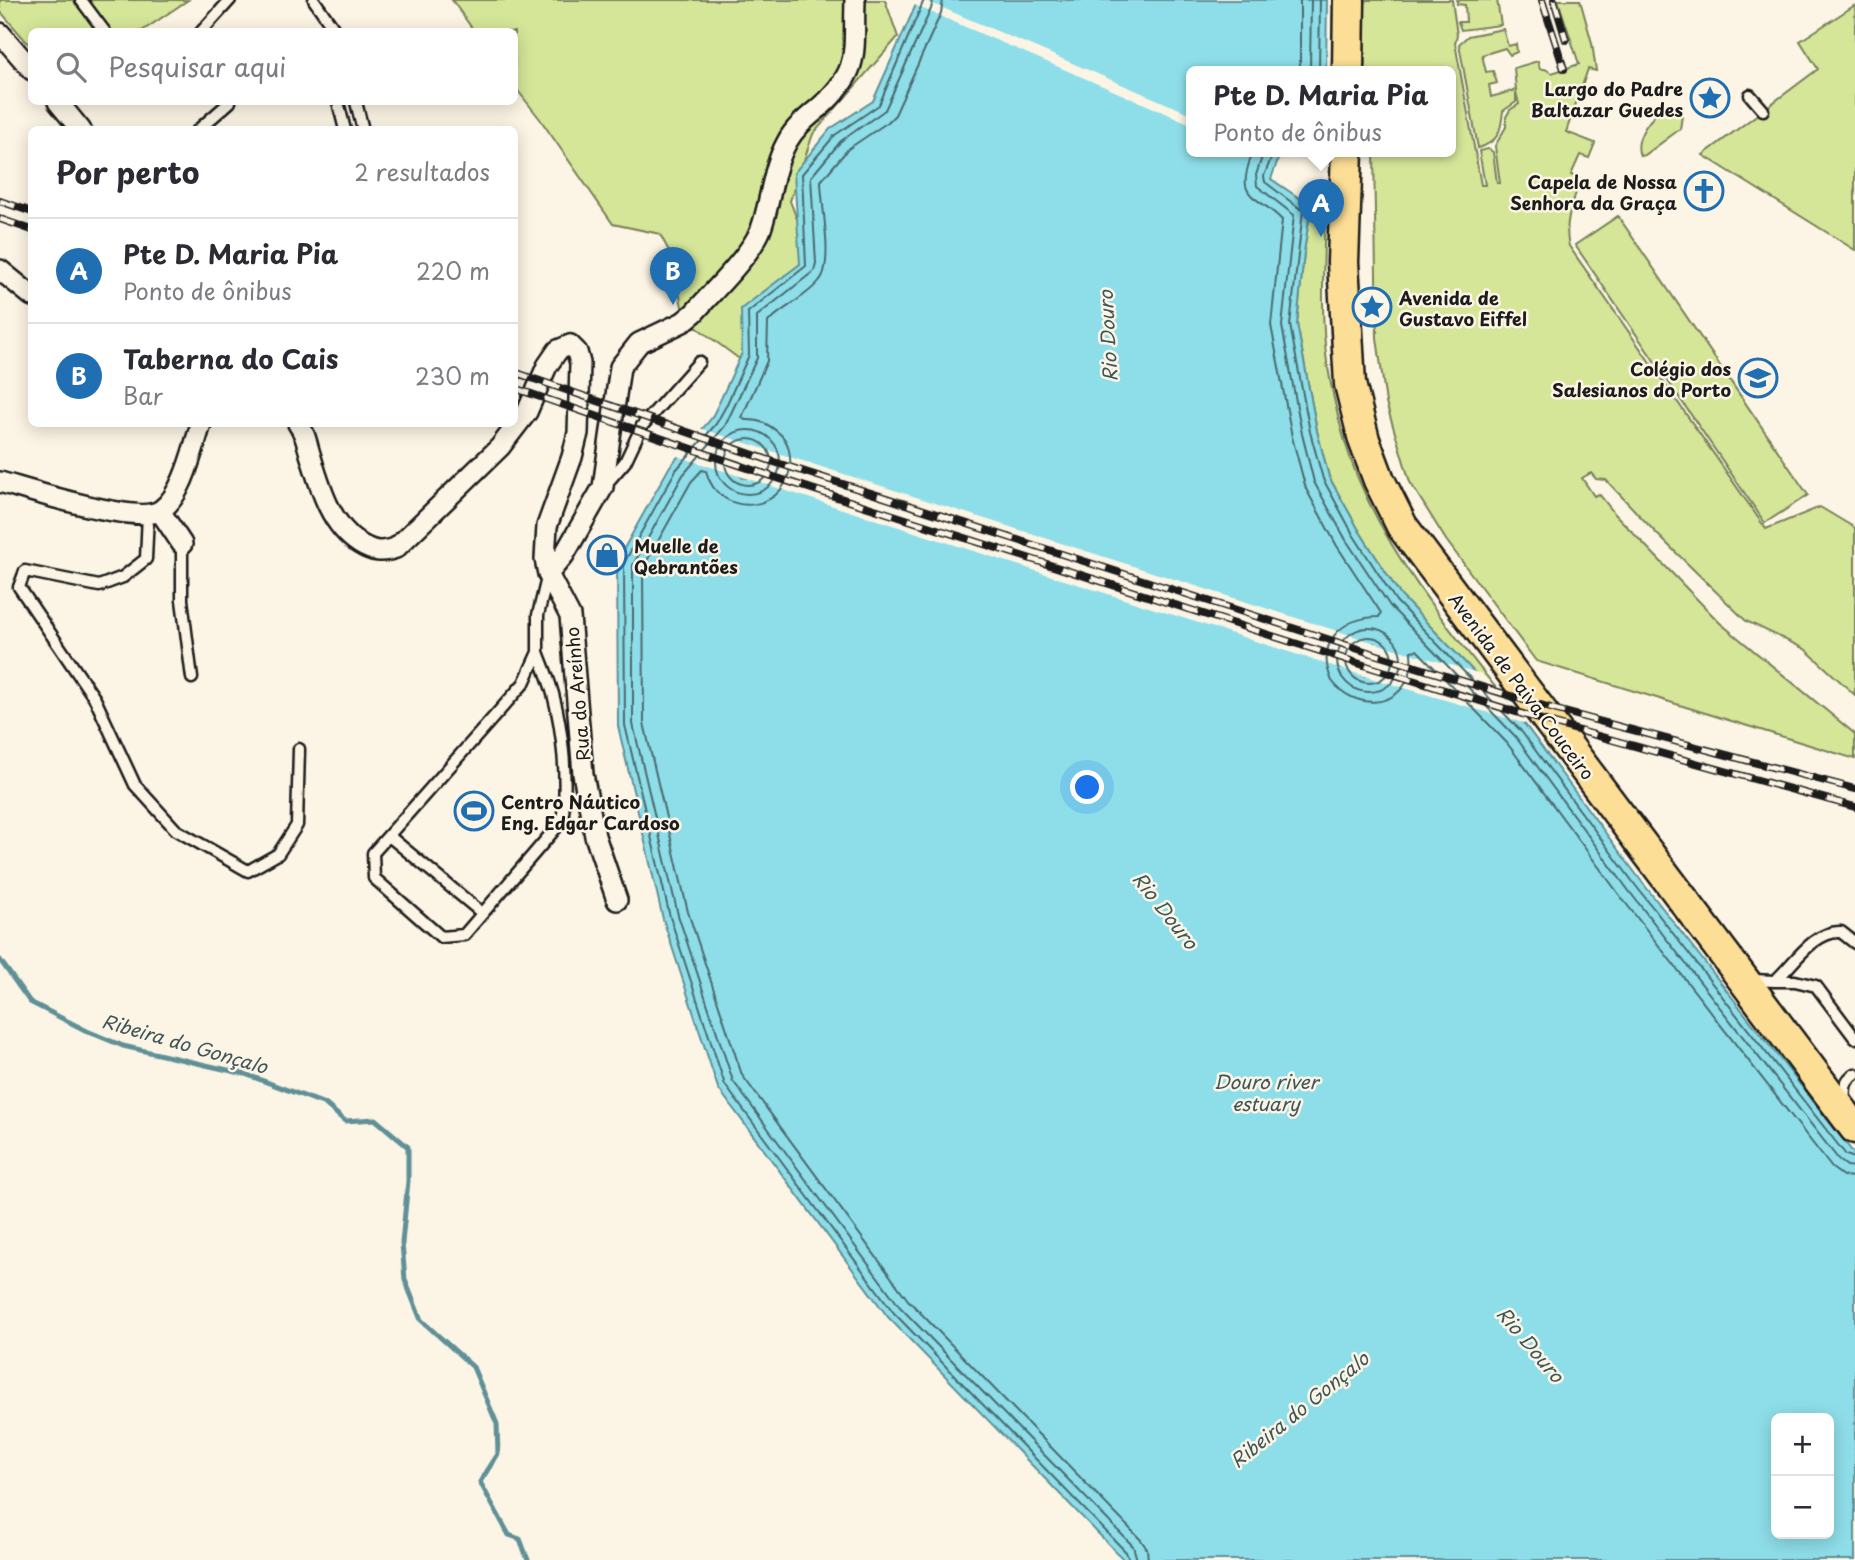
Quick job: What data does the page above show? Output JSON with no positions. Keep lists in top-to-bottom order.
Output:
{
  "streets": {
    "main road": ["Avenida de Paiva Couceiro"],
    "street": ["Rua do Areínho"]
  },
  "water": ["Rio Douro", "Ribeira do Gonçalo", "Douro river estuary"],
  "places": {
    "place": ["Largo do Padre Baltazar Guedes", "Avenida de Gustavo Eiffel"],
    "church": ["Capela de Nossa Senhora da Graça"],
    "school or university": ["Colégio dos Salesianos do Porto"],
    "shop": ["Muelle de Qebrantões"],
    "sports": ["Centro Náutico Eng. Edgar Cardoso"]
  },
  "page": {
    "search": "Pesquisar aqui",
    "popup": ["Pte D. Maria Pia", "Ponto de ônibus"],
    "heading": ["Por perto", "2 resultados"],
    "pins": ["A", "B"],
    "list": [
      {
        "mark": "A",
        "name": "Pte D. Maria Pia",
        "note": "Ponto de ônibus",
        "value": "220 m"
      },
      {
        "mark": "B",
        "name": "Taberna do Cais",
        "note": "Bar",
        "value": "230 m"
      }
    ],
    "map_buttons": ["+", "−"]
  }
}
